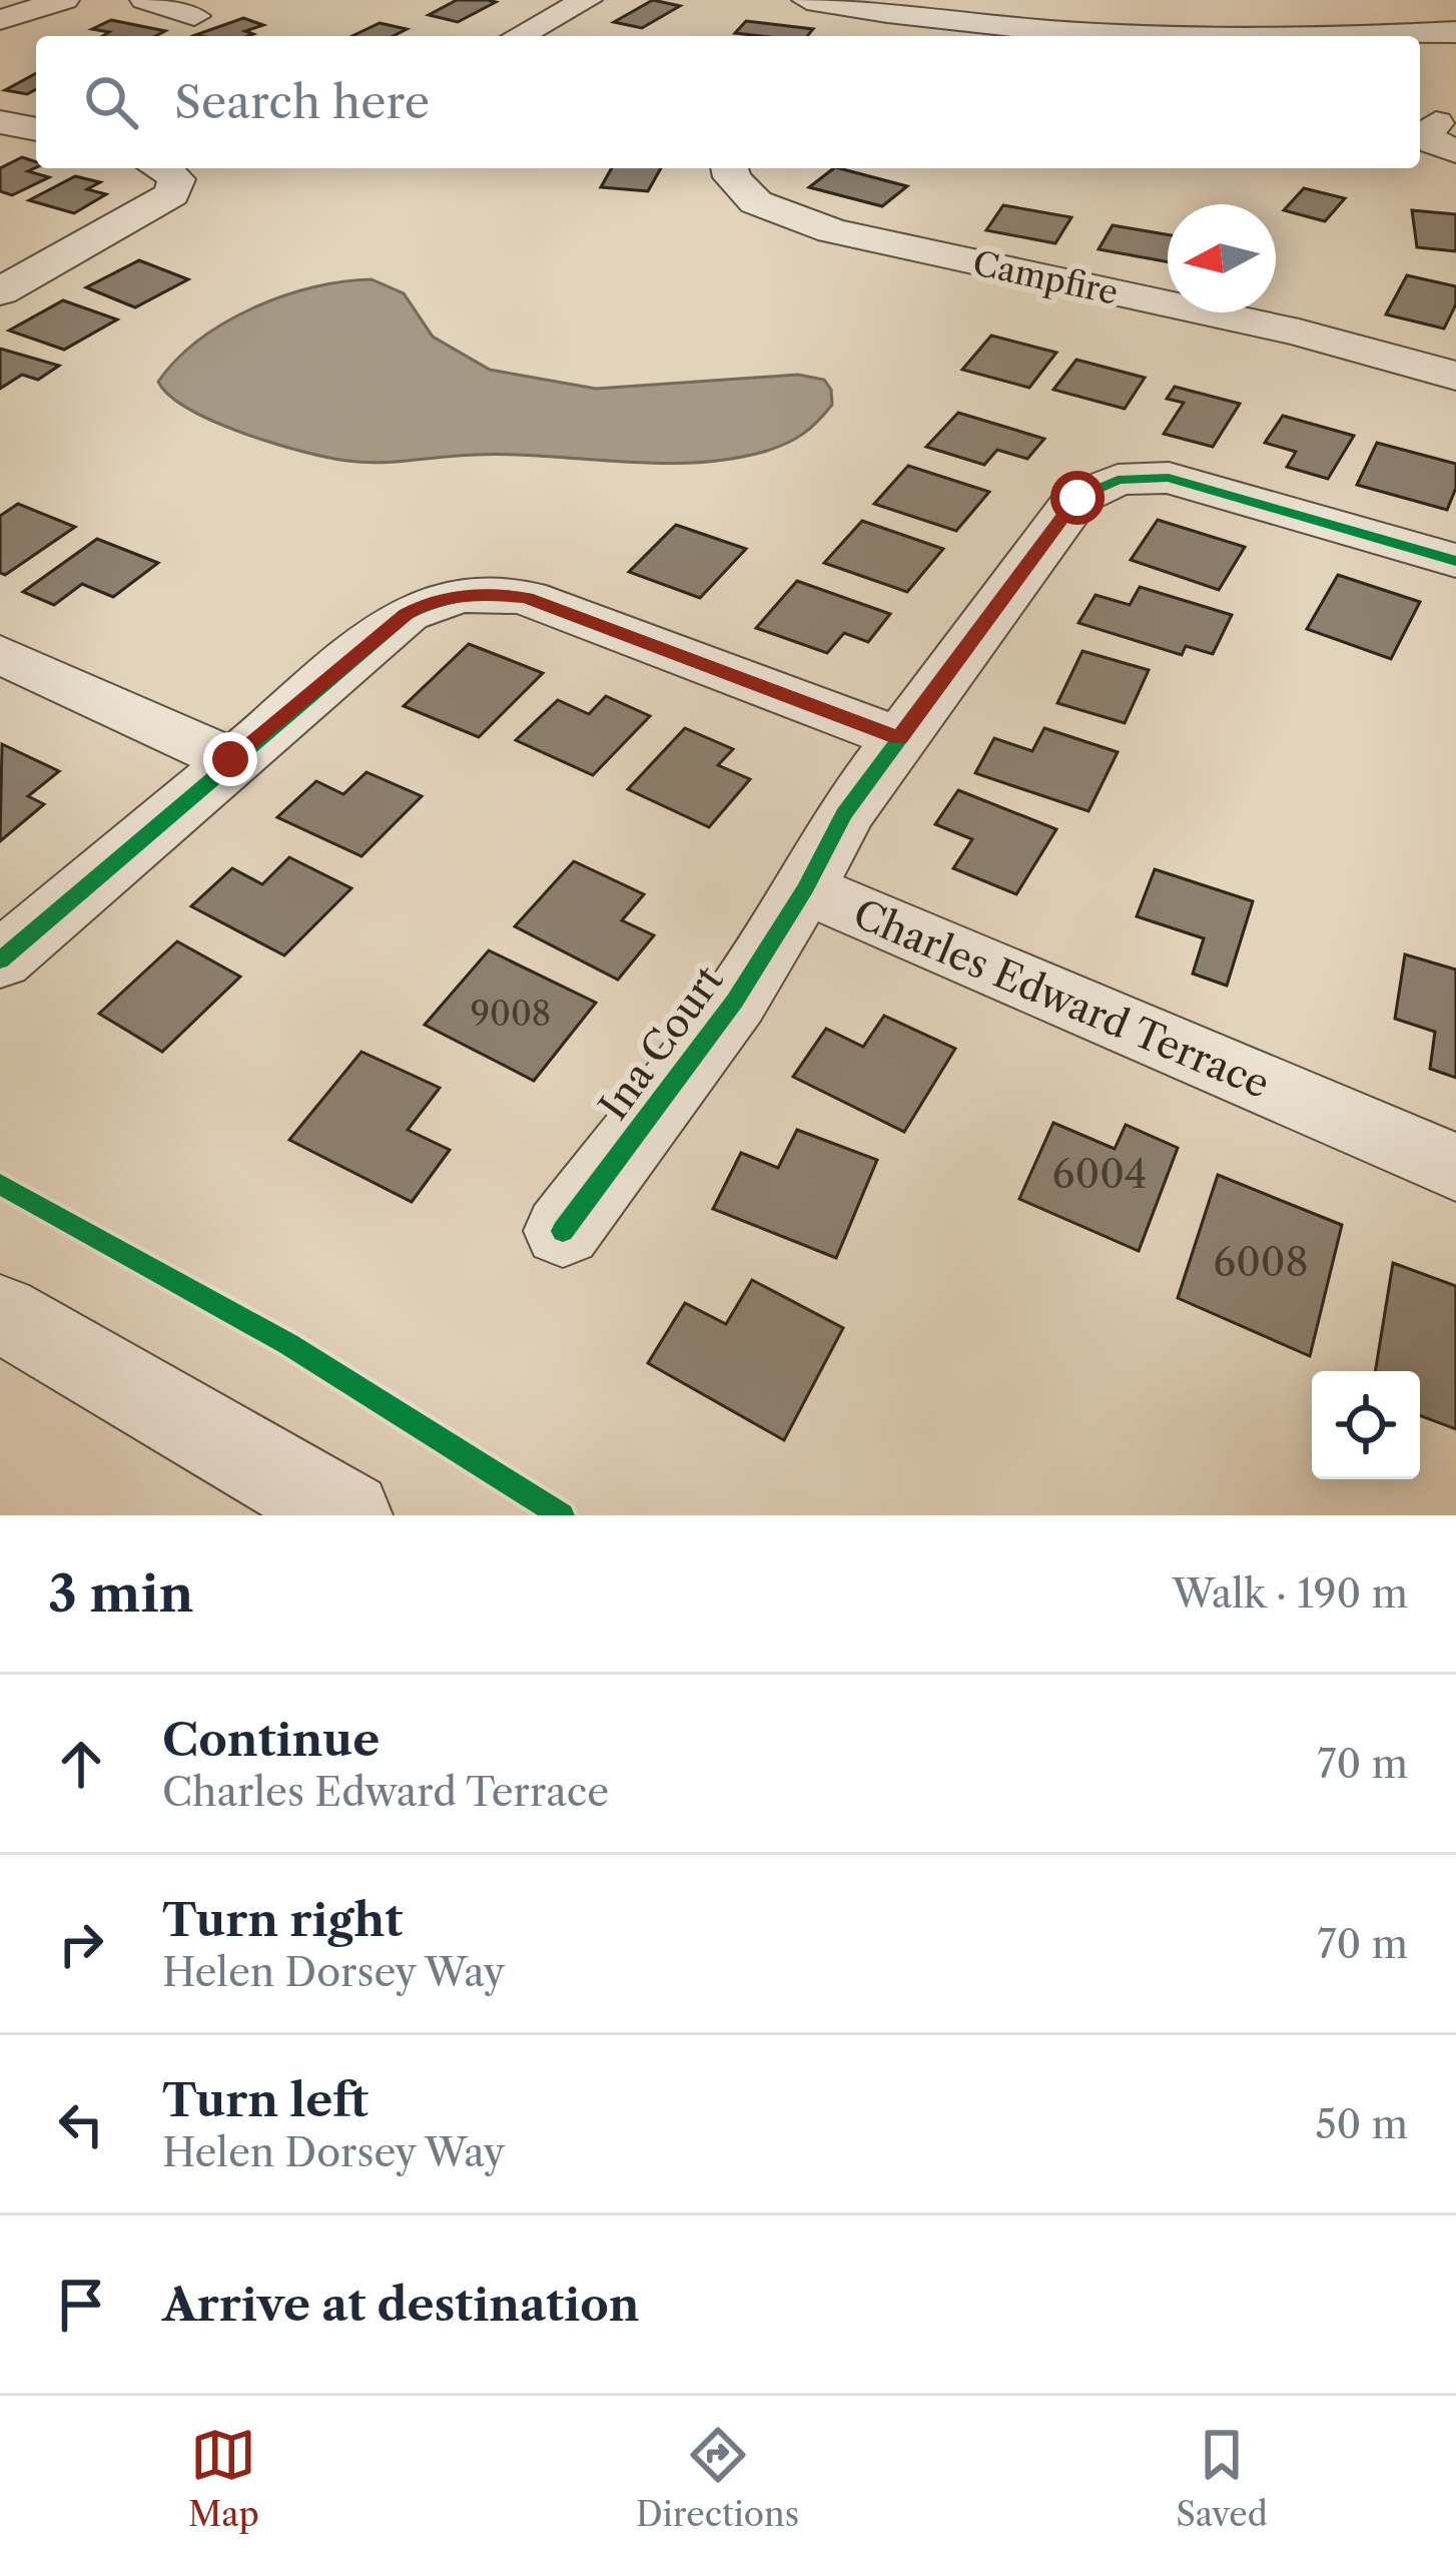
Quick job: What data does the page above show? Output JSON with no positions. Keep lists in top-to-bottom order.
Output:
{
  "streets": {
    "street": ["Campfire", "Charles Edward Terrace", "Ina Court"]
  },
  "crossings": [
    ["Charles Edward Terrace", "Ina Court"]
  ],
  "house_numbers": ["9008", "6004", "6008"],
  "north": "left",
  "page": {
    "search": "Search here",
    "heading": ["3 min", "Walk · 190 m"],
    "list": [
      ["Continue", "Charles Edward Terrace", "70 m"],
      ["Turn right", "Helen Dorsey Way", "70 m"],
      ["Turn left", "Helen Dorsey Way", "50 m"],
      "Arrive at destination"
    ],
    "nav": ["Map", "Directions", "Saved"]
  }
}
